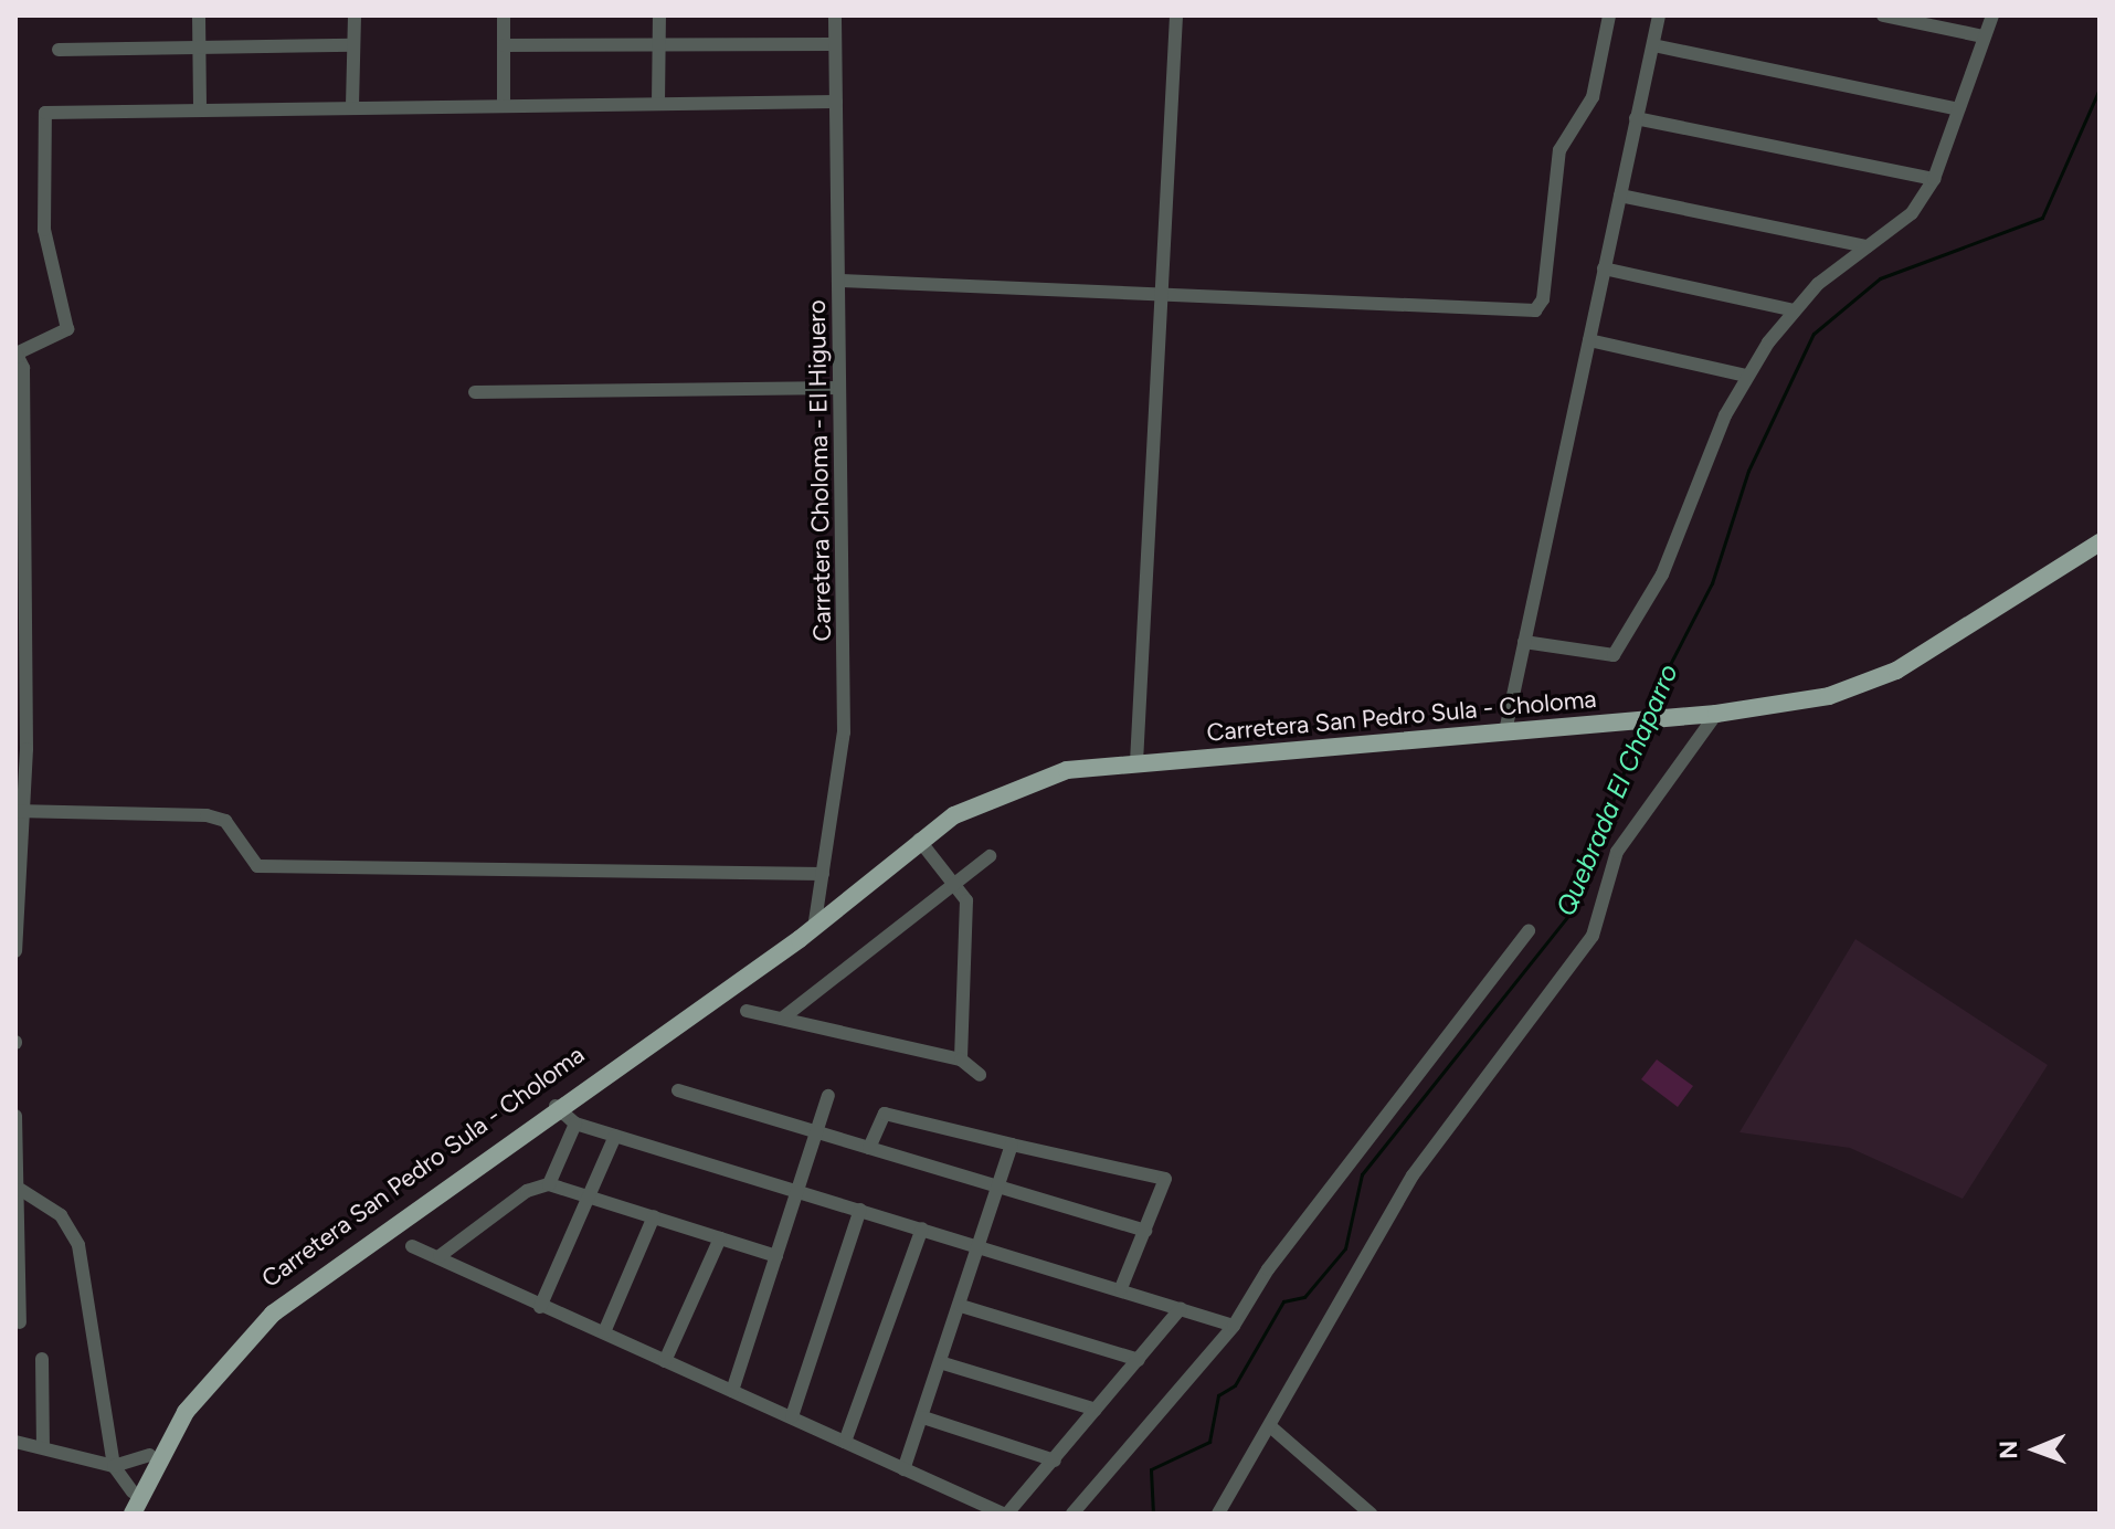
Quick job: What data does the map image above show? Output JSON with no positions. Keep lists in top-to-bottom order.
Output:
{
  "streets": {
    "main road": ["Carretera San Pedro Sula - Choloma"],
    "street": ["Carretera Choloma - El Higuero"]
  },
  "crossings": [
    ["Carretera Choloma - El Higuero", "Carretera San Pedro Sula - Choloma"]
  ],
  "water": ["Quebrada El Chaparro"],
  "north": "left"
}
